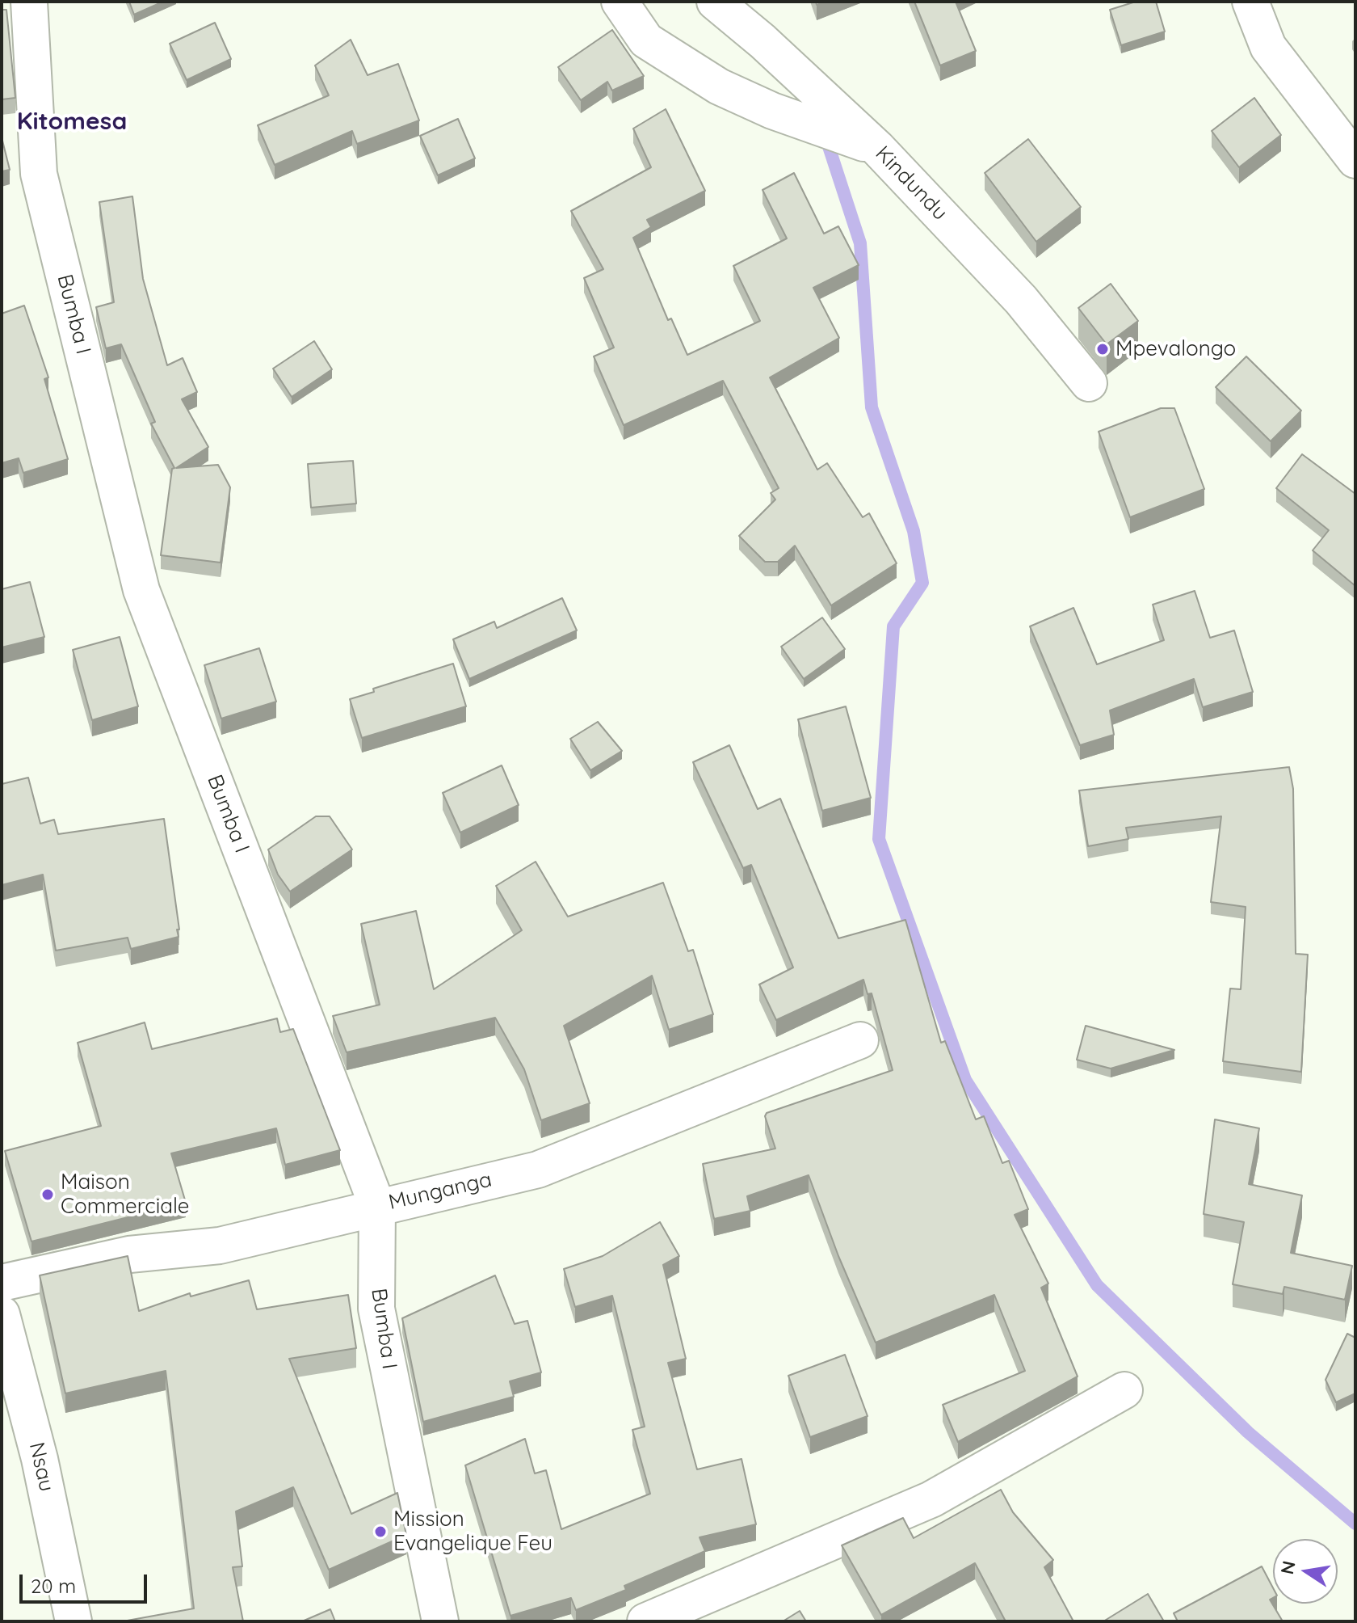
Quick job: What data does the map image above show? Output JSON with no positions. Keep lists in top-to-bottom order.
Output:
{
  "streets": {
    "street": [
      "Kindundu",
      "Bumba I",
      "Munganga",
      "Nsau"
    ]
  },
  "crossings": [
    ["Bumba I", "Munganga"]
  ],
  "districts": ["Kitomesa"],
  "places": ["Mpevalongo", "Maison Commerciale", "Mission Evangelique Feu"],
  "scale_bar": "20 m",
  "north": "left"
}
